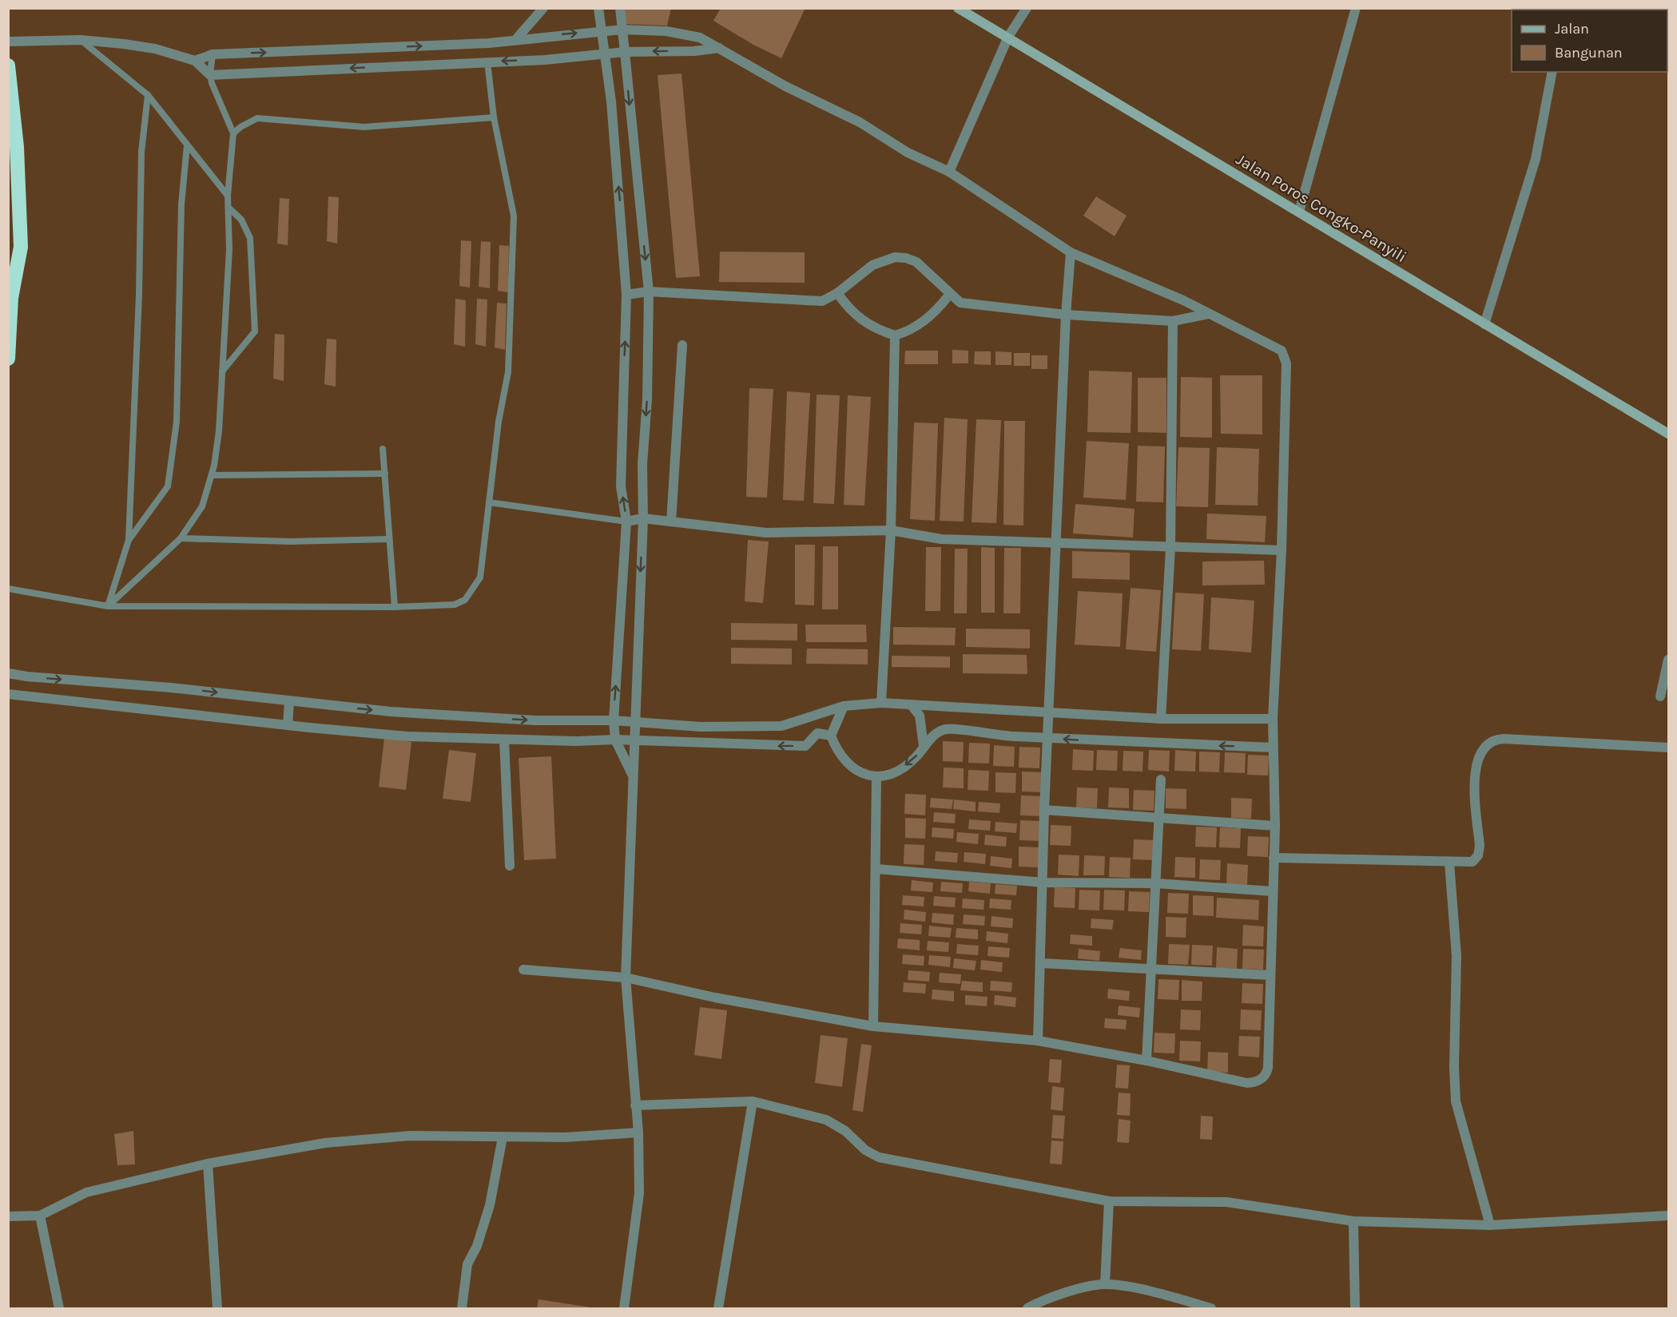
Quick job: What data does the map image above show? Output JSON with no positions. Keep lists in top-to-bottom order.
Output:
{
  "streets": {
    "main road": ["Jalan Poros Congko-Panyili"]
  },
  "legend": ["Jalan", "Bangunan"]
}
